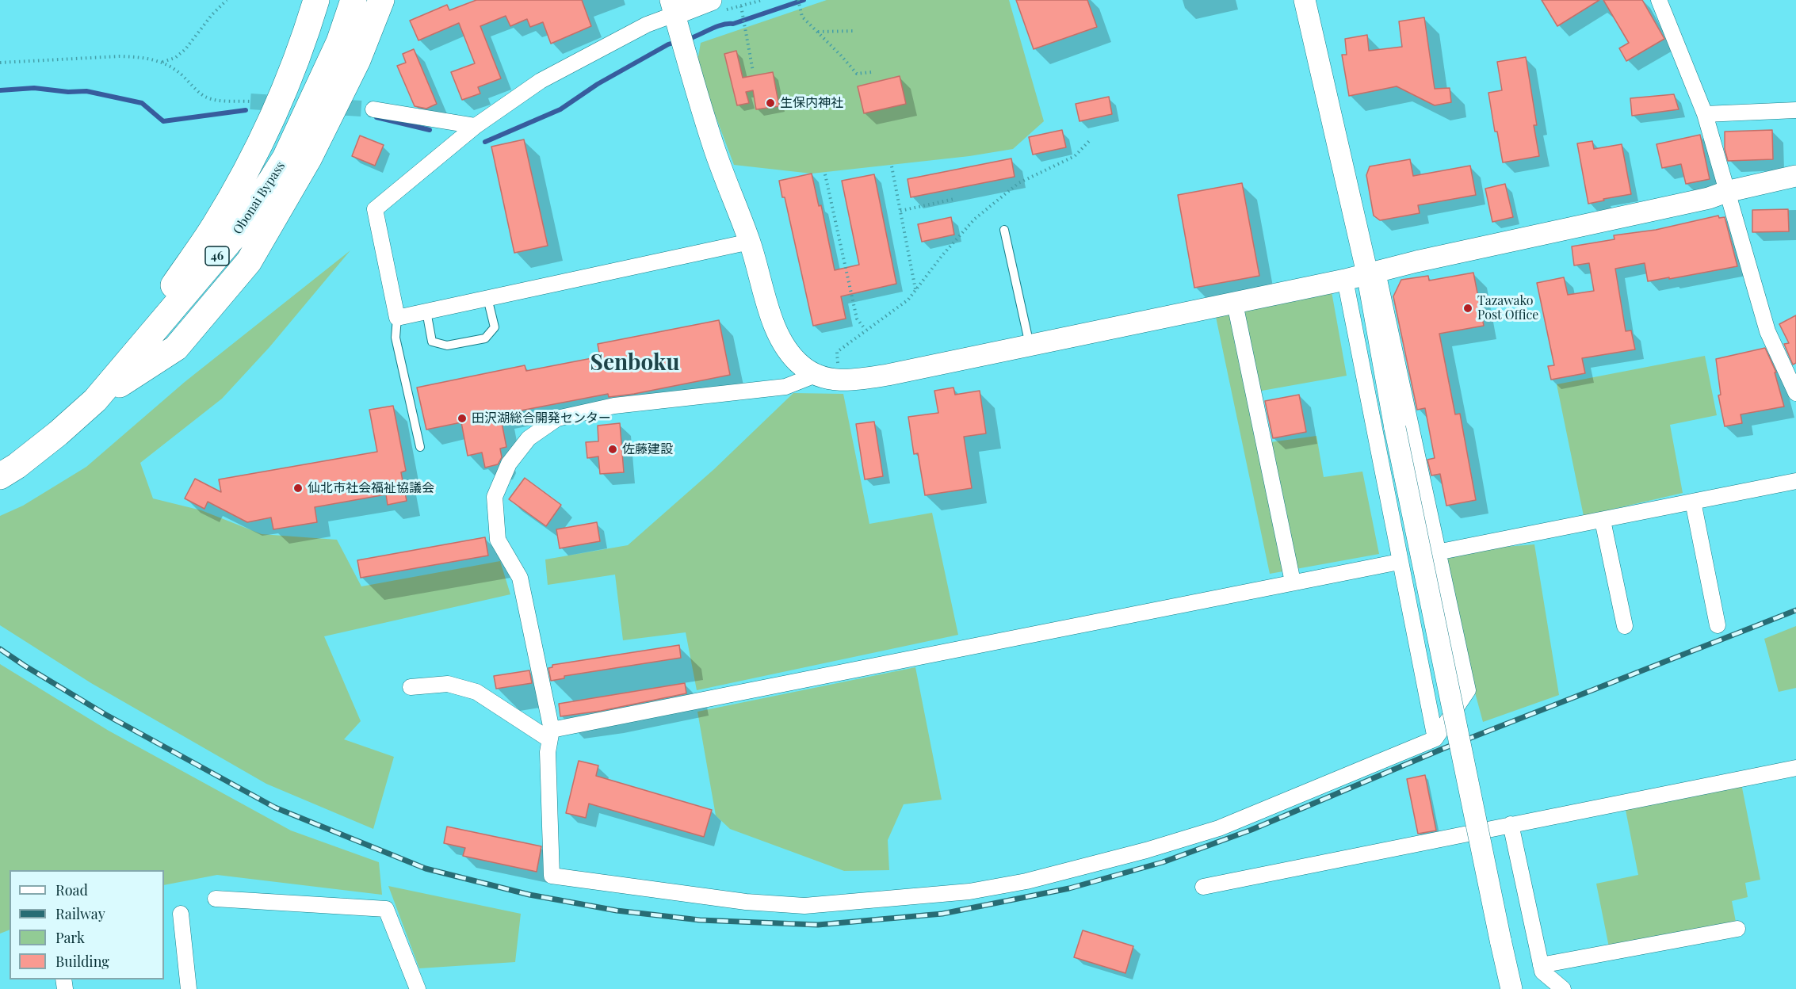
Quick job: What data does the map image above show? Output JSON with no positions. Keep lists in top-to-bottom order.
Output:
{
  "streets": {
    "highway": ["Obonai Bypass", "46"]
  },
  "districts": ["Senboku"],
  "places": [
    "生保内神社",
    "Tazawako Post Office",
    "田沢湖総合開発センター",
    "佐藤建設",
    "仙北市社会福祉協議会"
  ],
  "legend": [
    "Road",
    "Railway",
    "Park",
    "Building"
  ]
}
